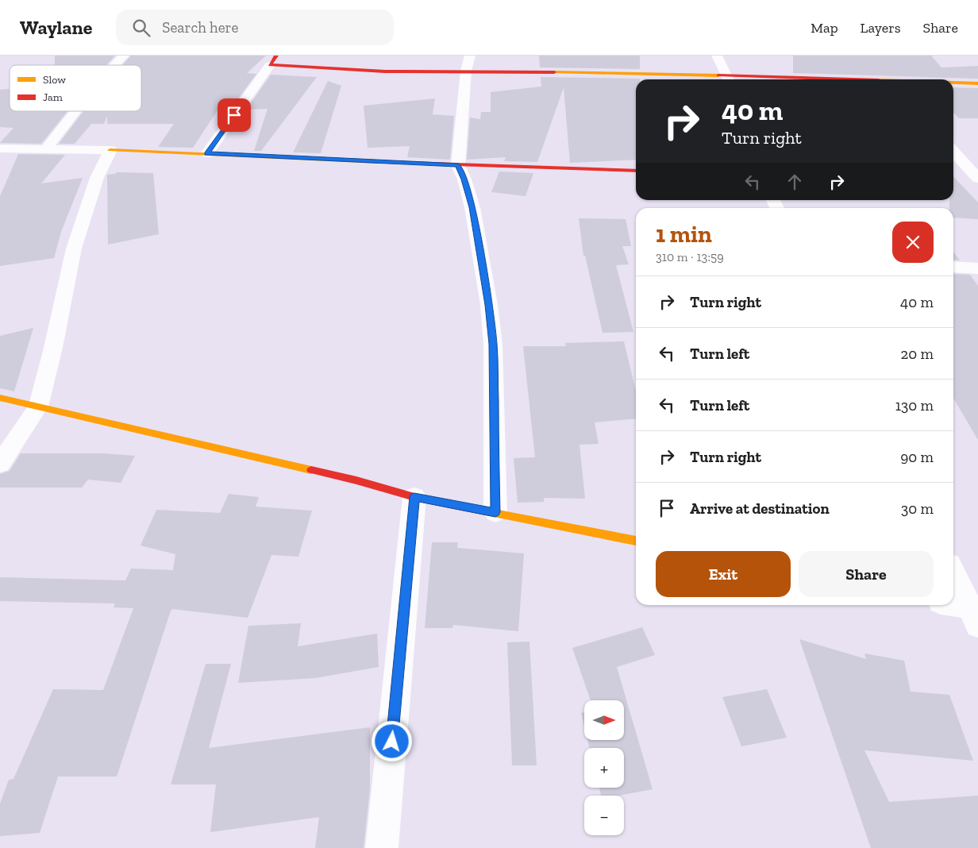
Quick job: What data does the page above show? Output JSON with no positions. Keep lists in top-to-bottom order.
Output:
{
  "legend": ["Slow", "Jam"],
  "north": "right",
  "page": {
    "header": "Waylane",
    "search": "Search here",
    "nav": ["Map", "Layers", "Share"],
    "turn": ["40 m", "Turn right"],
    "heading": ["1 min", "310 m · 13:59"],
    "list": [
      {
        "name": "Turn right",
        "value": "40 m"
      },
      {
        "name": "Turn left",
        "value": "20 m"
      },
      {
        "name": "Turn left",
        "value": "130 m"
      },
      {
        "name": "Turn right",
        "value": "90 m"
      },
      {
        "name": "Arrive at destination",
        "value": "30 m"
      }
    ],
    "buttons": ["Exit", "Share"],
    "map_buttons": ["+", "−"]
  }
}
